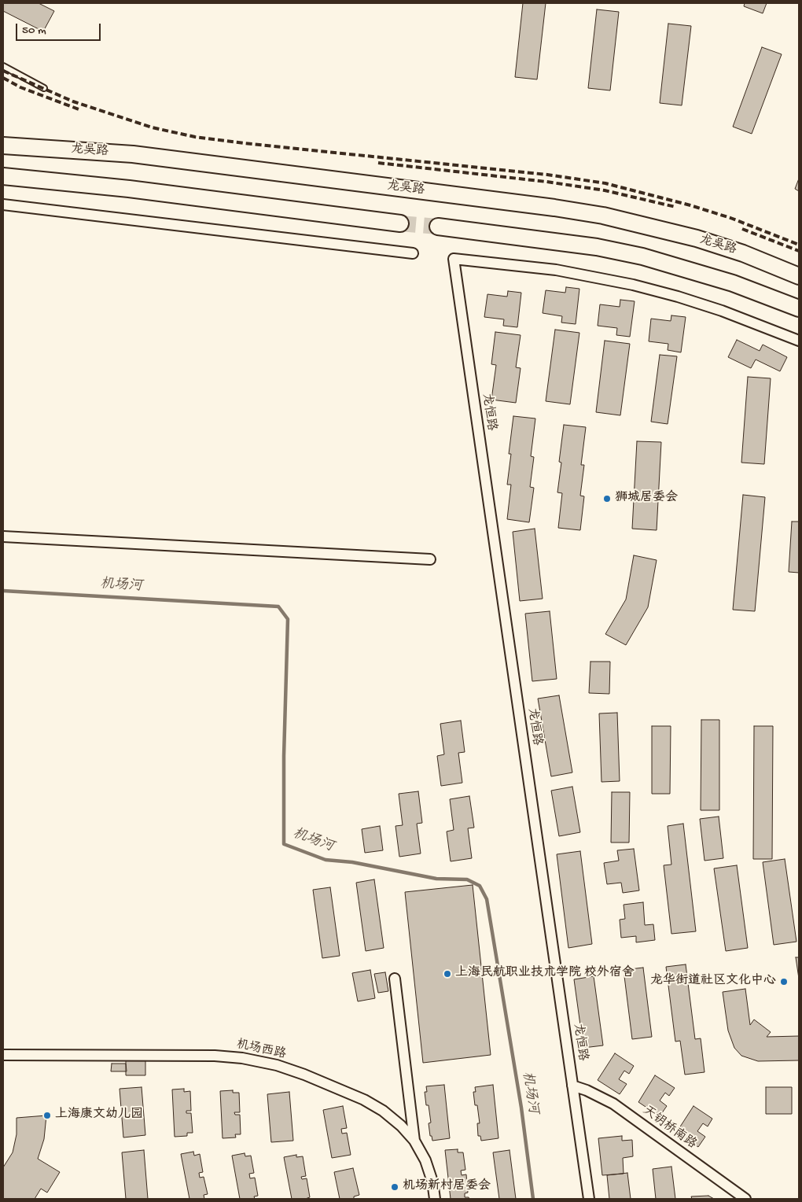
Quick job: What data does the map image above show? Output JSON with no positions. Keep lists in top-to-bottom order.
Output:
{
  "streets": {
    "main road": ["龙吴路"],
    "street": ["龙恒路", "机场西路", "天钥桥南路"]
  },
  "crossings": [
    ["龙恒路", "天钥桥南路"]
  ],
  "water": ["机场河"],
  "places": [
    "狮城居委会",
    "上海民航职业技术学院 校外宿舍",
    "龙华街道社区文化中心",
    "上海康文幼儿园",
    "机场新村居委会"
  ],
  "scale_bar": "50 m"
}
